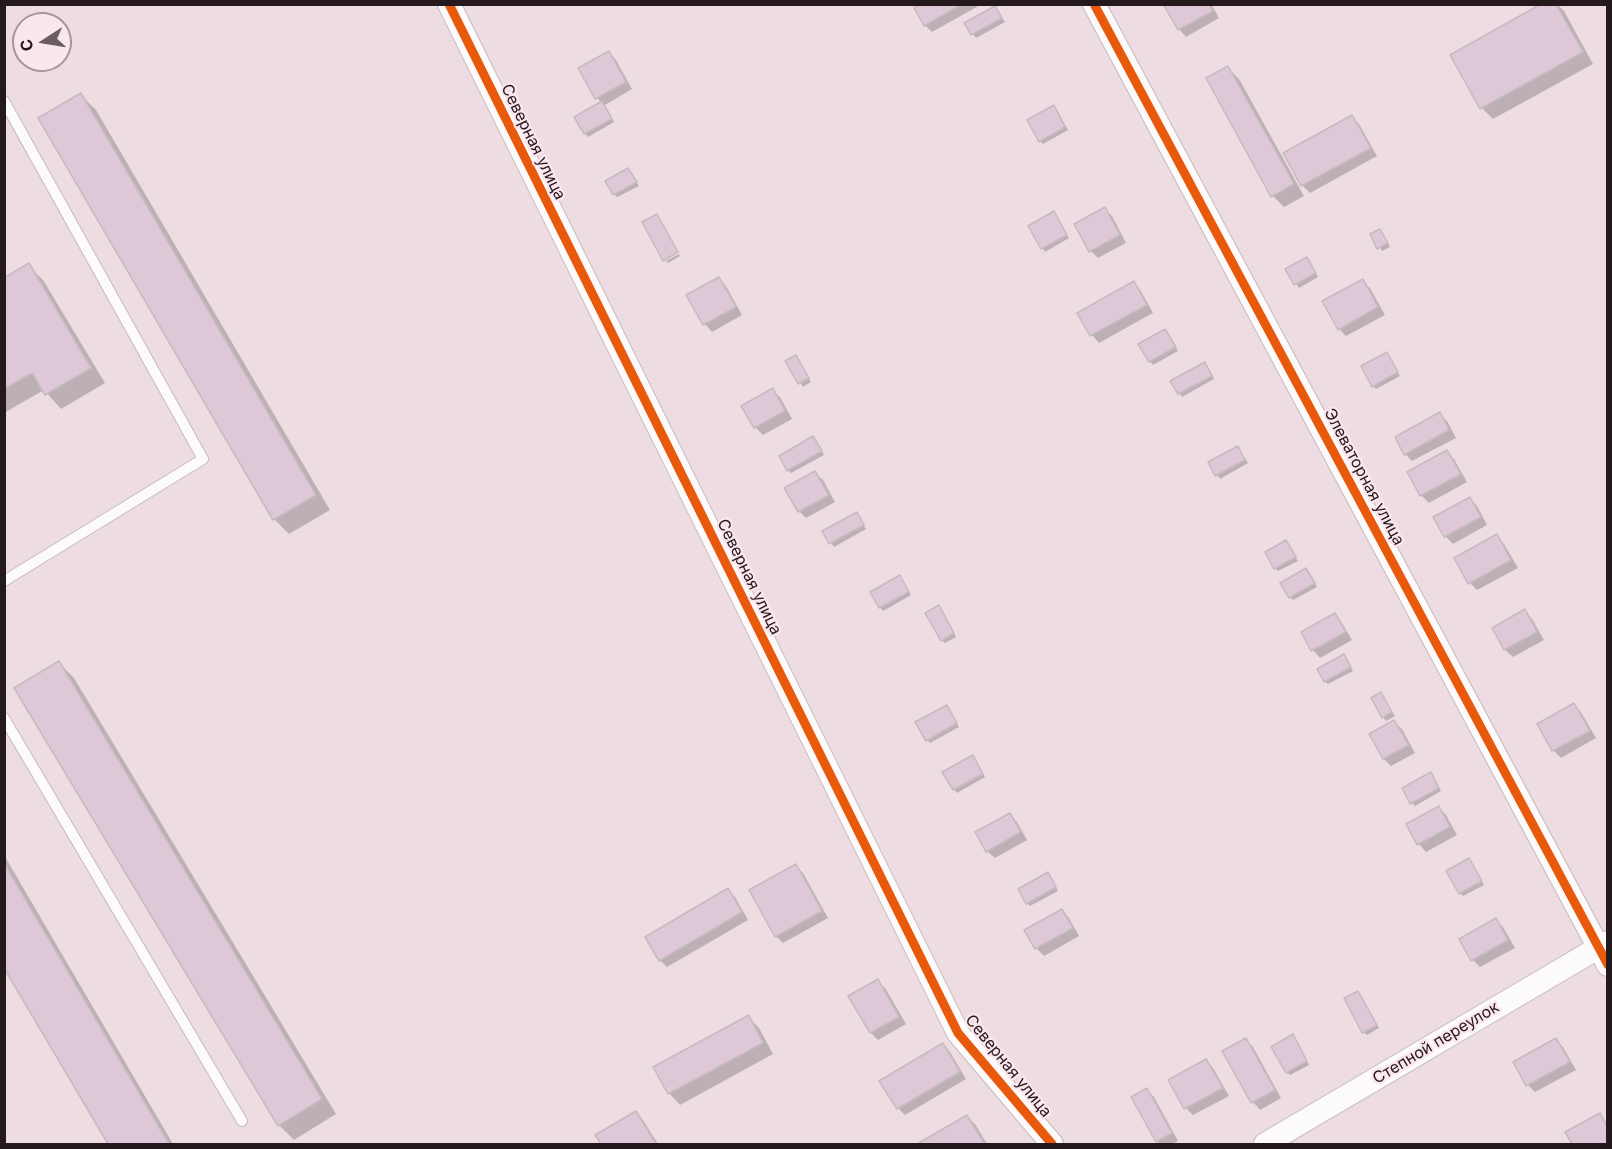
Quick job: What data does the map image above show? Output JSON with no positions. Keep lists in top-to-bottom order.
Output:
{
  "streets": {
    "street": ["Северная улица", "Элеваторная улица", "Степной переулок"]
  },
  "crossings": [
    ["Элеваторная улица", "Степной переулок"]
  ],
  "north": "left"
}
